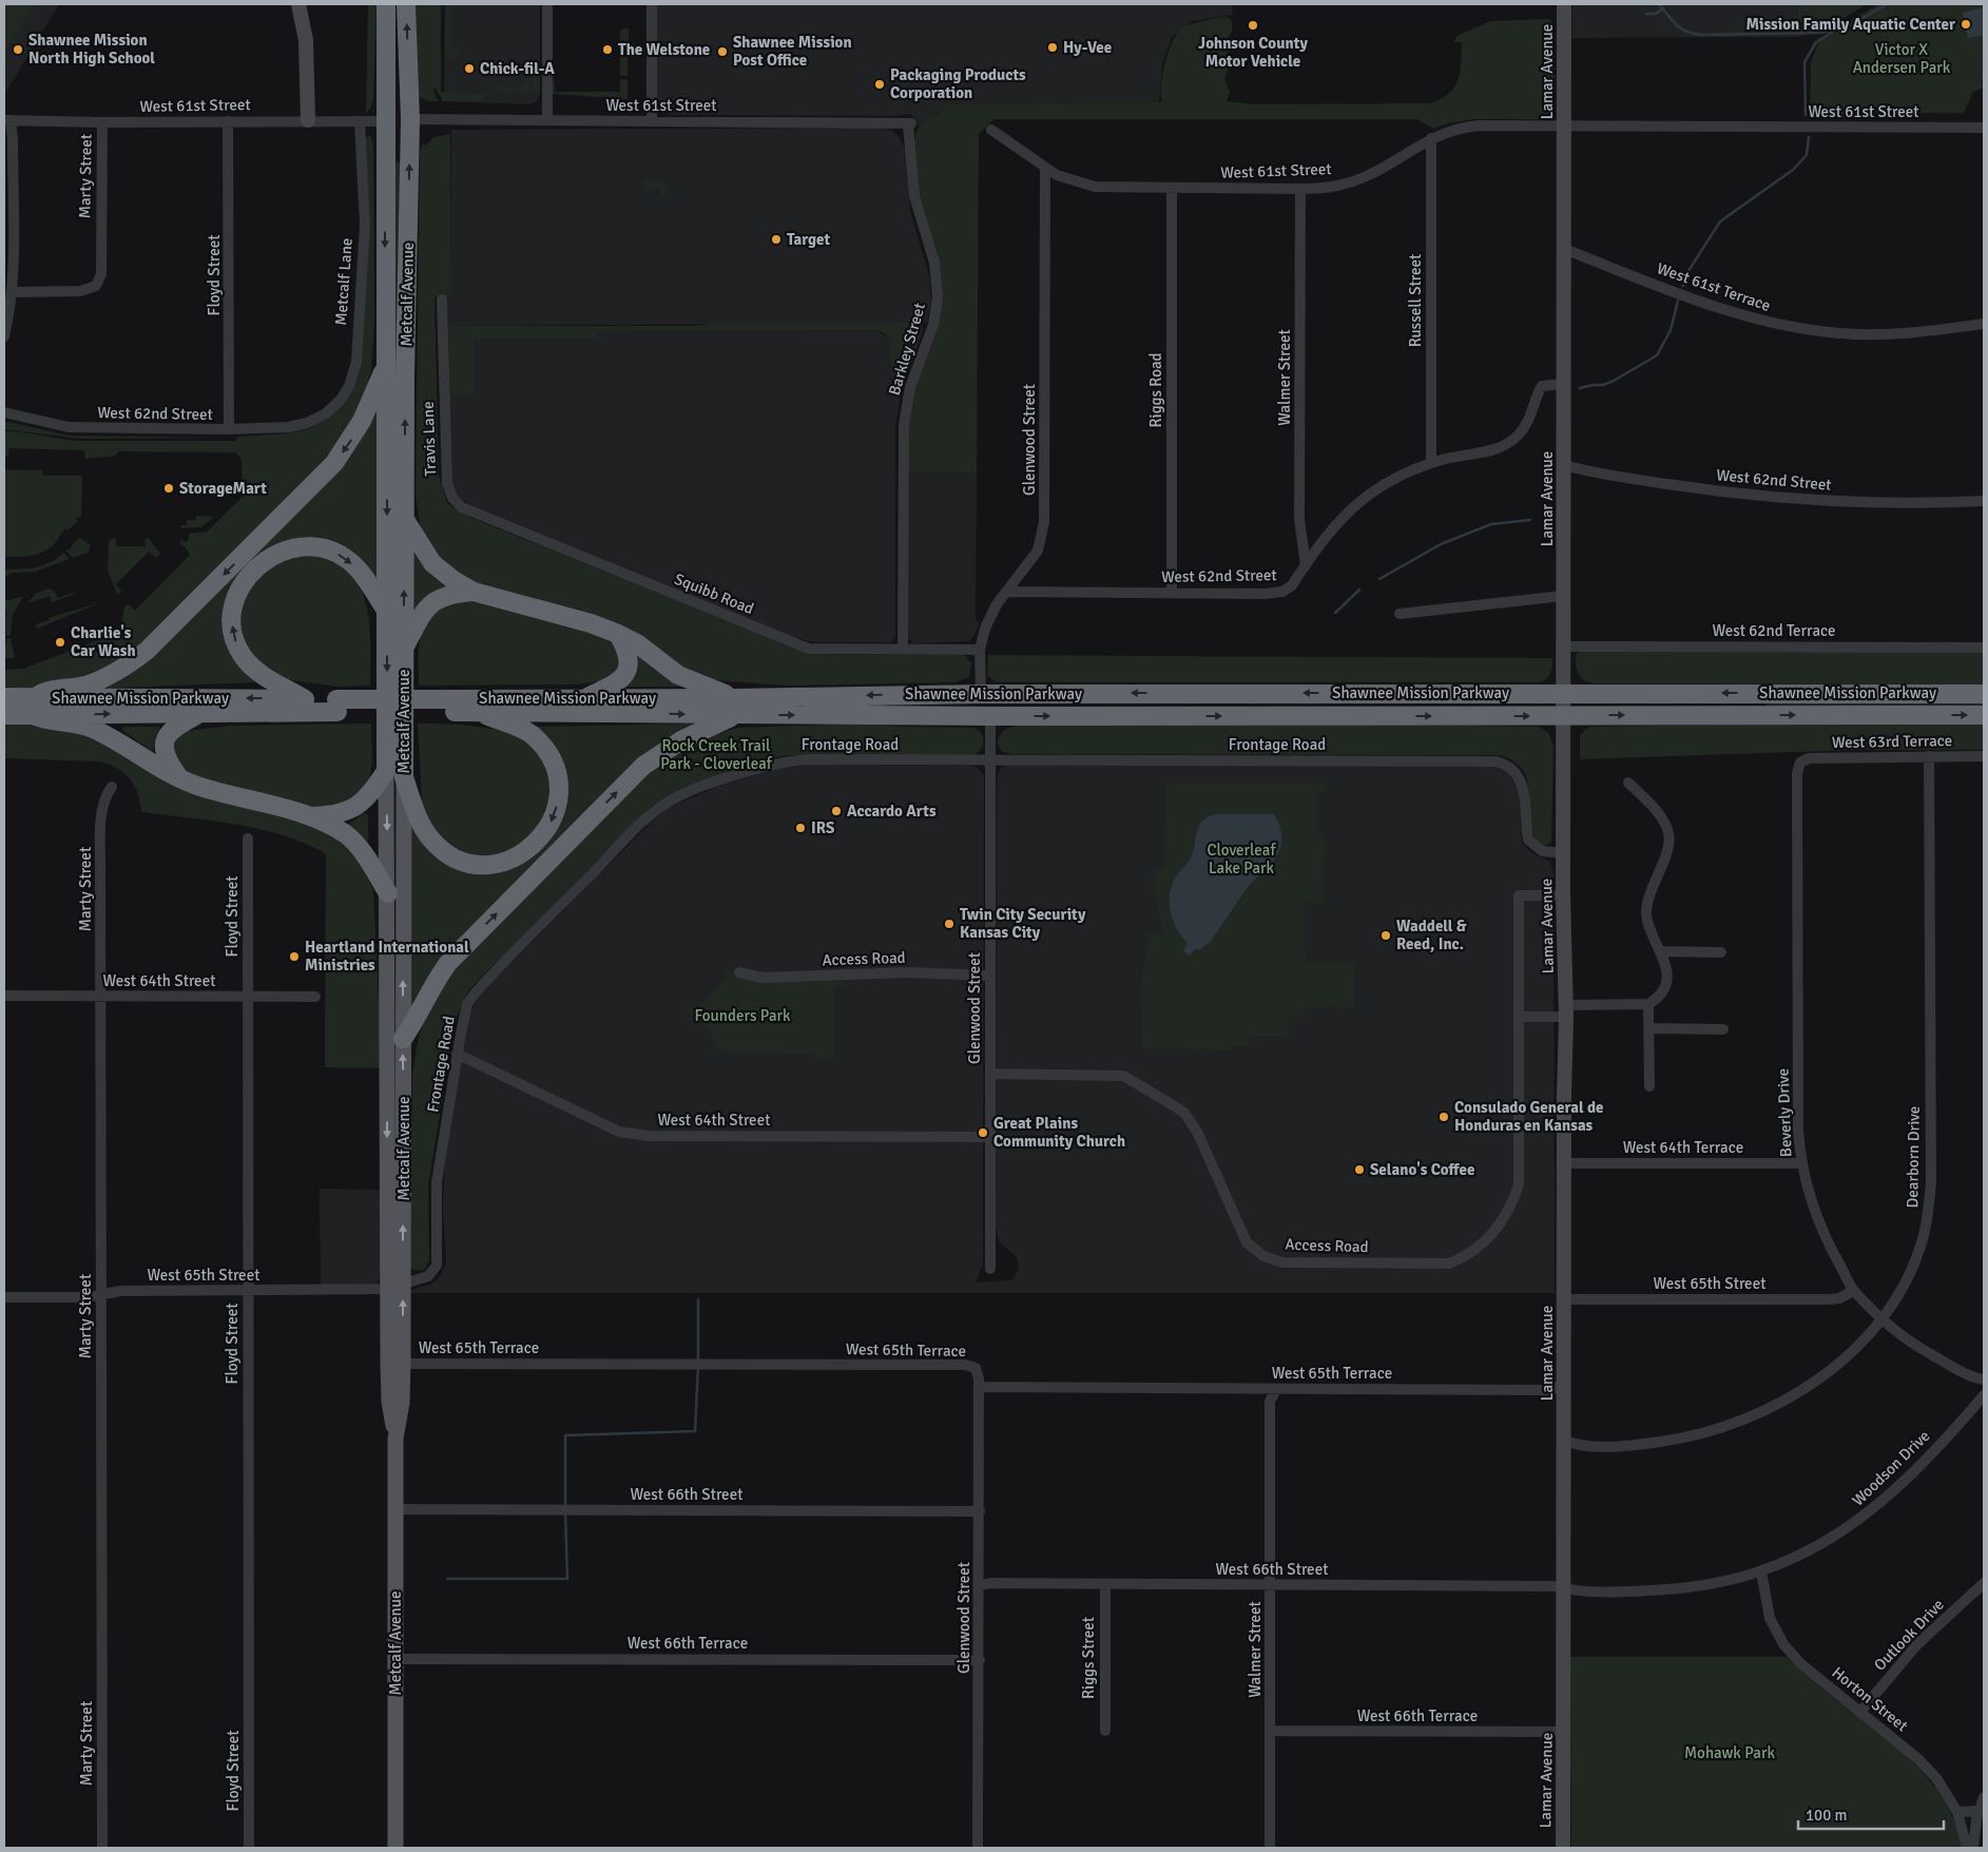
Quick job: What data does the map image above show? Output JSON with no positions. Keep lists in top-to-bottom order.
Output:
{
  "streets": {
    "highway": ["Metcalf Avenue", "Shawnee Mission Parkway"],
    "street": [
      "Lamar Avenue",
      "West 61st Street",
      "Marty Street",
      "Floyd Street",
      "Metcalf Lane",
      "West 61st Terrace",
      "Russell Street",
      "Barkley Street",
      "Walmer Street",
      "Riggs Road",
      "West 62nd Street",
      "Travis Lane",
      "Glenwood Street",
      "Squibb Road",
      "West 62nd Terrace",
      "West 63rd Terrace",
      "Frontage Road",
      "Access Road",
      "West 64th Street",
      "Beverly Drive",
      "West 64th Terrace",
      "Dearborn Drive",
      "West 65th Street",
      "West 65th Terrace",
      "Woodson Drive",
      "West 66th Street",
      "Outlook Drive",
      "West 66th Terrace",
      "Riggs Street",
      "Horton Street"
    ]
  },
  "crossings": [
    ["Lamar Avenue", "West 61st Street"],
    ["Lamar Avenue", "West 61st Terrace"],
    ["Lamar Avenue", "West 62nd Street"],
    ["Lamar Avenue", "West 62nd Terrace"],
    ["Lamar Avenue", "Shawnee Mission Parkway"],
    ["Lamar Avenue", "Frontage Road"],
    ["Lamar Avenue", "Access Road"],
    ["Lamar Avenue", "West 64th Terrace"],
    ["Lamar Avenue", "Dearborn Drive"],
    ["Lamar Avenue", "West 65th Street"],
    ["Lamar Avenue", "West 65th Terrace"],
    ["Lamar Avenue", "Woodson Drive"],
    ["Lamar Avenue", "West 66th Street"],
    ["Lamar Avenue", "West 66th Terrace"],
    ["West 61st Street", "Marty Street"],
    ["West 61st Street", "Floyd Street"],
    ["West 61st Street", "Metcalf Lane"],
    ["West 61st Street", "Metcalf Avenue"],
    ["West 61st Street", "Russell Street"],
    ["West 61st Street", "Barkley Street"],
    ["West 61st Street", "Walmer Street"],
    ["West 61st Street", "Riggs Road"],
    ["West 61st Street", "Glenwood Street"],
    ["Marty Street", "West 64th Street"],
    ["Marty Street", "West 65th Street"],
    ["Floyd Street", "West 62nd Street"],
    ["Floyd Street", "West 64th Street"],
    ["Floyd Street", "West 65th Street"],
    ["Metcalf Lane", "West 62nd Street"],
    ["Metcalf Avenue", "Frontage Road"],
    ["Metcalf Avenue", "West 65th Street"],
    ["Metcalf Avenue", "West 65th Terrace"],
    ["Metcalf Avenue", "West 66th Street"],
    ["Metcalf Avenue", "West 66th Terrace"],
    ["Russell Street", "West 62nd Street"],
    ["Barkley Street", "Squibb Road"],
    ["Walmer Street", "West 62nd Street"],
    ["Walmer Street", "West 65th Terrace"],
    ["Walmer Street", "West 66th Street"],
    ["Walmer Street", "West 66th Terrace"],
    ["Riggs Road", "West 62nd Street"],
    ["West 62nd Street", "Glenwood Street"],
    ["Travis Lane", "Squibb Road"],
    ["Glenwood Street", "Shawnee Mission Parkway"],
    ["Glenwood Street", "Frontage Road"],
    ["Glenwood Street", "Access Road"],
    ["Glenwood Street", "West 64th Street"],
    ["Glenwood Street", "West 65th Terrace"],
    ["Glenwood Street", "West 66th Street"],
    ["Glenwood Street", "West 66th Terrace"],
    ["West 63rd Terrace", "Beverly Drive"],
    ["West 63rd Terrace", "Dearborn Drive"],
    ["Frontage Road", "West 64th Street"],
    ["Frontage Road", "West 65th Street"],
    ["Beverly Drive", "West 64th Terrace"],
    ["Beverly Drive", "Dearborn Drive"],
    ["Beverly Drive", "West 65th Street"],
    ["Woodson Drive", "West 66th Street"],
    ["Woodson Drive", "Horton Street"],
    ["West 66th Street", "Riggs Street"],
    ["Outlook Drive", "Horton Street"]
  ],
  "parks": [
    "Victor X Andersen Park",
    "Rock Creek Trail Park - Cloverleaf",
    "Cloverleaf Lake Park",
    "Founders Park",
    "Mohawk Park"
  ],
  "places": [
    "Mission Family Aquatic Center",
    "Johnson County Motor Vehicle",
    "Hy-Vee",
    "Shawnee Mission North High School",
    "The Welstone",
    "Shawnee Mission Post Office",
    "Chick-fil-A",
    "Packaging Products Corporation",
    "Target",
    "StorageMart",
    "Charlie's Car Wash",
    "Accardo Arts",
    "IRS",
    "Twin City Security Kansas City",
    "Waddell & Reed, Inc.",
    "Heartland International Ministries",
    "Consulado General de Honduras en Kansas",
    "Great Plains Community Church",
    "Selano's Coffee"
  ],
  "scale_bar": "100 m"
}
